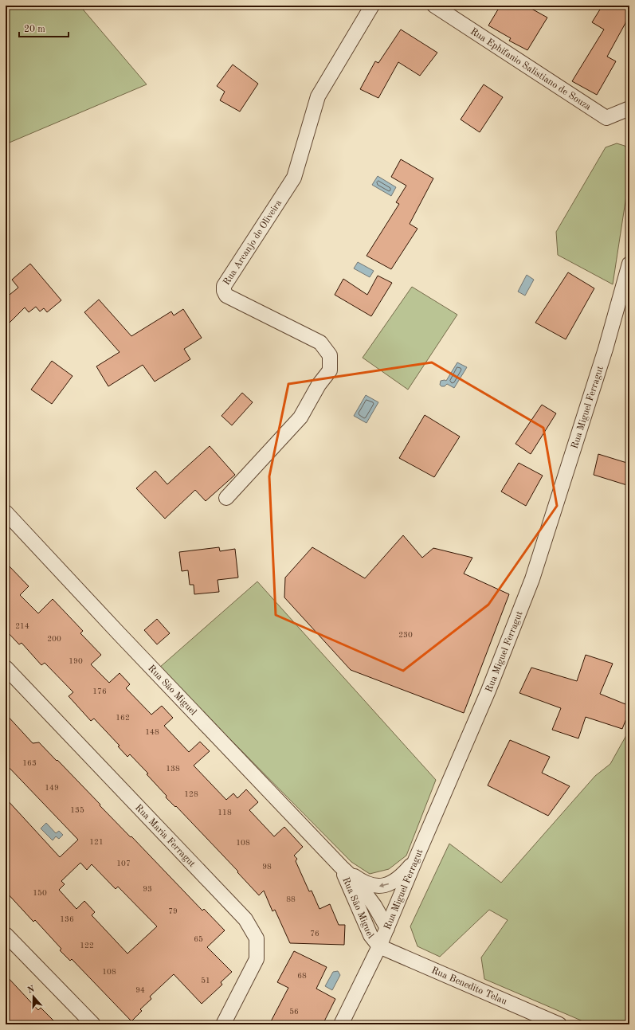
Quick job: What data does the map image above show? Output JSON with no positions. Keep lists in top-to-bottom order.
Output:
{
  "streets": {
    "street": [
      "Rua Ephifanio Salistiano de Souza",
      "Rua Arcanjo de Oliveira",
      "Rua Miguel Ferragut",
      "Rua São Miguel",
      "Rua Maria Ferragut",
      "Rua Benedito Telau"
    ]
  },
  "crossings": [
    ["Rua Miguel Ferragut", "Rua São Miguel"],
    ["Rua Miguel Ferragut", "Rua Benedito Telau"],
    ["Rua São Miguel", "Rua Benedito Telau"]
  ],
  "house_numbers": [
    "214",
    "230",
    "200",
    "190",
    "176",
    "162",
    "148",
    "163",
    "138",
    "149",
    "128",
    "135",
    "118",
    "121",
    "108",
    "107",
    "98",
    "93",
    "150",
    "88",
    "79",
    "136",
    "76",
    "65",
    "122",
    "108",
    "68",
    "51",
    "94",
    "56"
  ],
  "scale_bar": "20 m",
  "north": "top"
}
